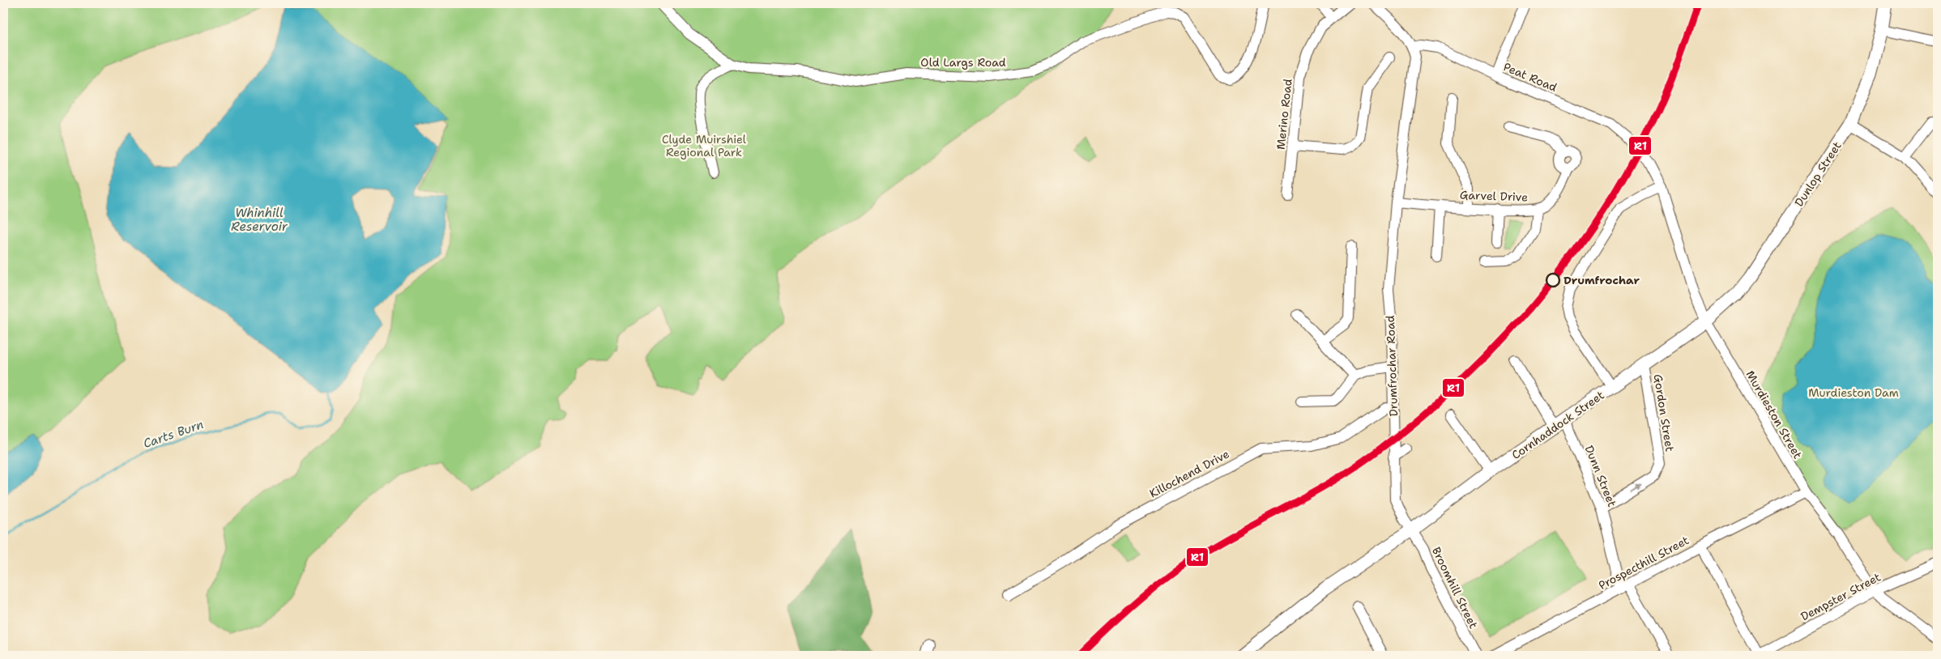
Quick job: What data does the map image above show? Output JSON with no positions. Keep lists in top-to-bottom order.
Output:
{
  "streets": {
    "main road": ["Dunlop Street", "Cornhaddock Street"],
    "street": [
      "Old Largs Road",
      "Peat Road",
      "Merino Road",
      "Garvel Drive",
      "Drumfrochar Road",
      "Gordon Street",
      "Murdieston Street",
      "Killochend Drive",
      "Dunn Street",
      "Prospecthill Street",
      "Broomhill Street",
      "Dempster Street"
    ]
  },
  "crossings": [
    ["Peat Road", "Drumfrochar Road"],
    ["Peat Road", "Murdieston Street"],
    ["Dunlop Street", "Murdieston Street"],
    ["Dunlop Street", "Cornhaddock Street"],
    ["Garvel Drive", "Drumfrochar Road"],
    ["Drumfrochar Road", "Cornhaddock Street"],
    ["Drumfrochar Road", "Killochend Drive"],
    ["Drumfrochar Road", "Broomhill Street"],
    ["Gordon Street", "Cornhaddock Street"],
    ["Gordon Street", "Dunn Street"],
    ["Murdieston Street", "Cornhaddock Street"],
    ["Murdieston Street", "Prospecthill Street"],
    ["Murdieston Street", "Dempster Street"],
    ["Cornhaddock Street", "Dunn Street"],
    ["Cornhaddock Street", "Broomhill Street"],
    ["Dunn Street", "Prospecthill Street"]
  ],
  "one_way": ["Gordon Street"],
  "water": ["Whinhill Reservoir", "Carts Burn"],
  "parks": ["Clyde Muirshiel Regional Park", "Murdieston Dam"],
  "places": ["Drumfrochar"],
  "lines": ["transit line R1"]
}
